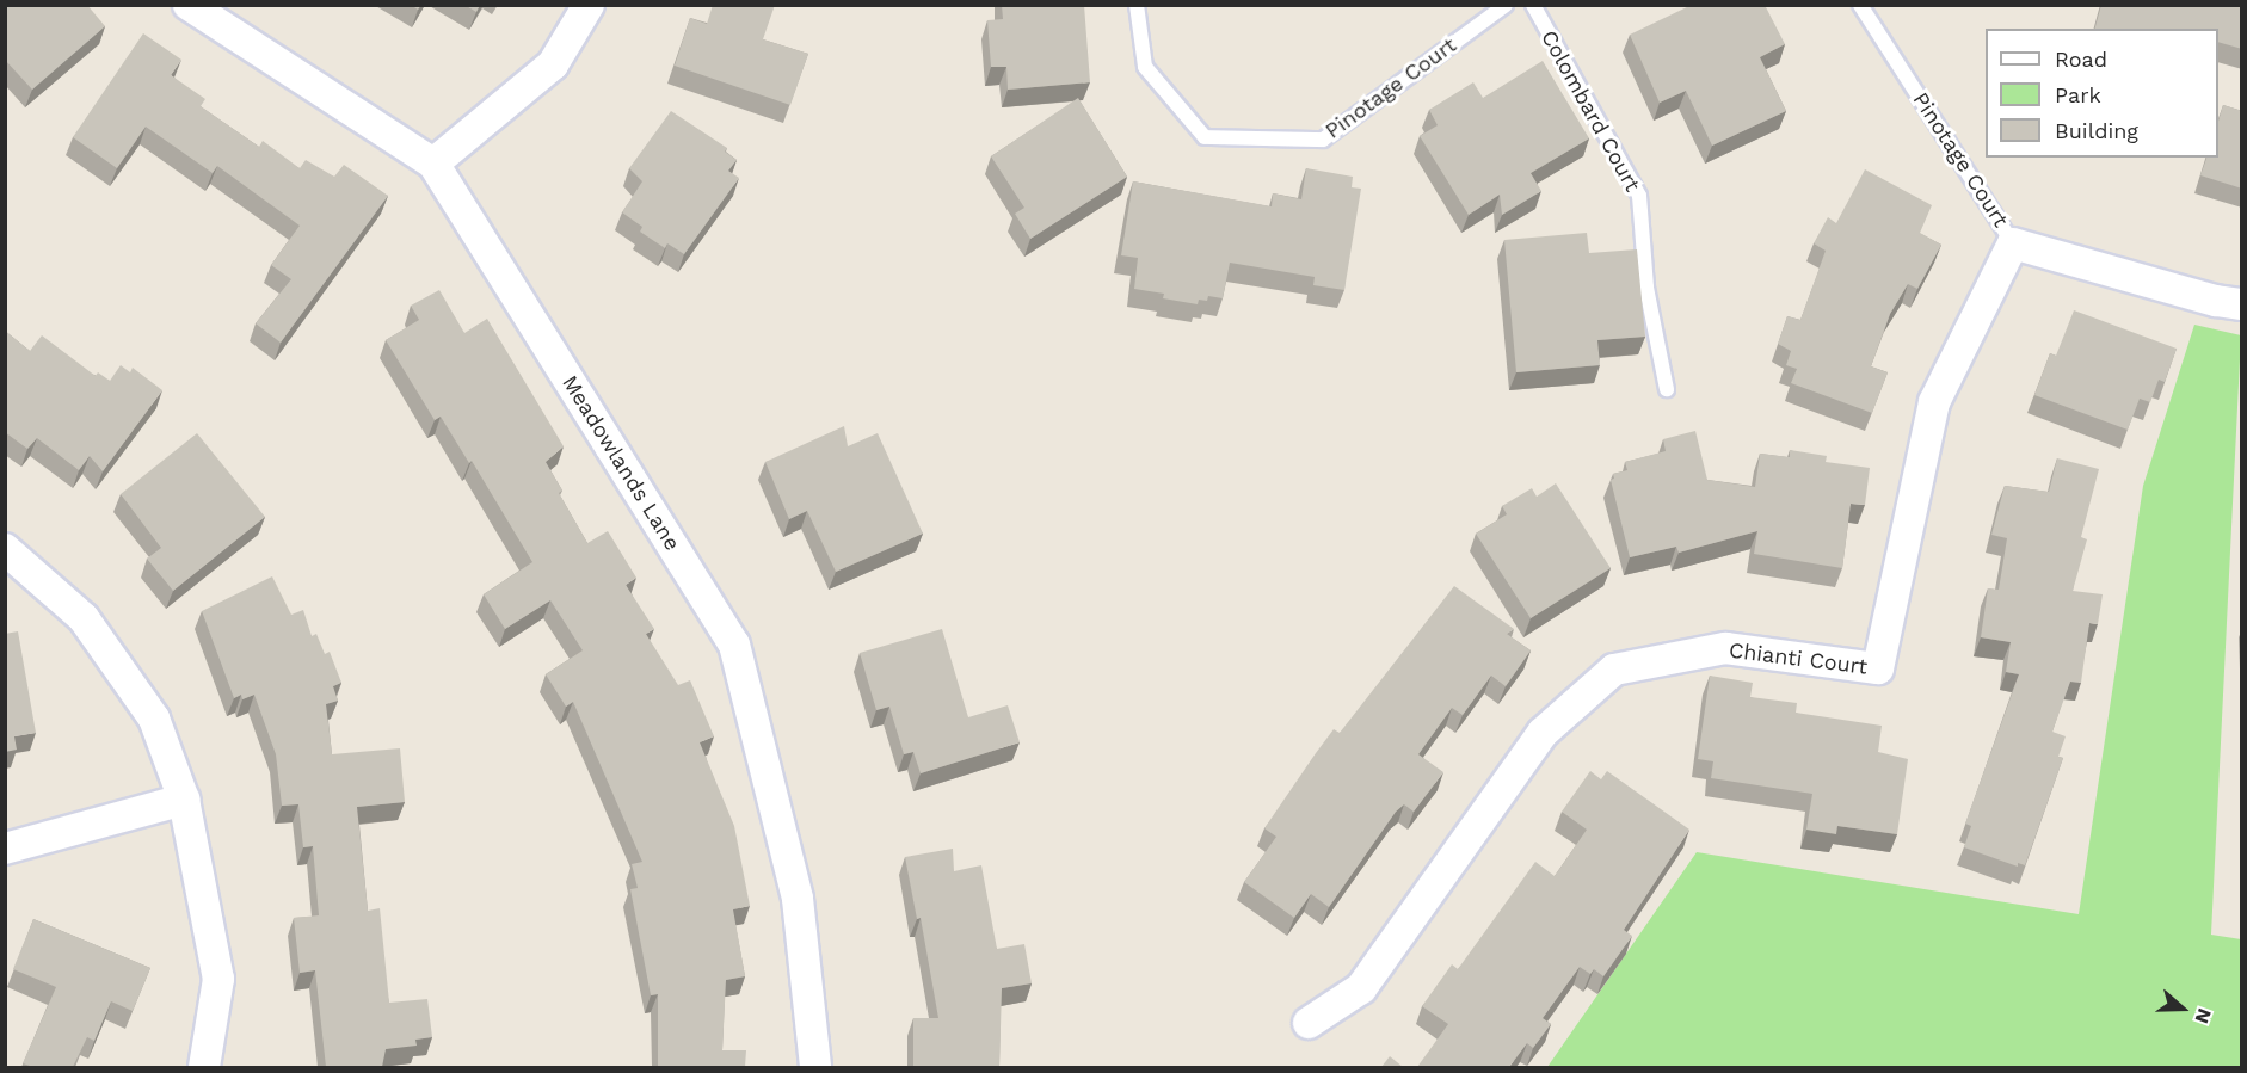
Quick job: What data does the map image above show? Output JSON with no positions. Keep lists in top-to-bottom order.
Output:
{
  "streets": {
    "street": ["Meadowlands Lane", "Chianti Court"],
    "lane": ["Pinotage Court", "Colombard Court"]
  },
  "crossings": [
    ["Pinotage Court", "Chianti Court"]
  ],
  "legend": ["Road", "Park", "Building"],
  "north": "right"
}
